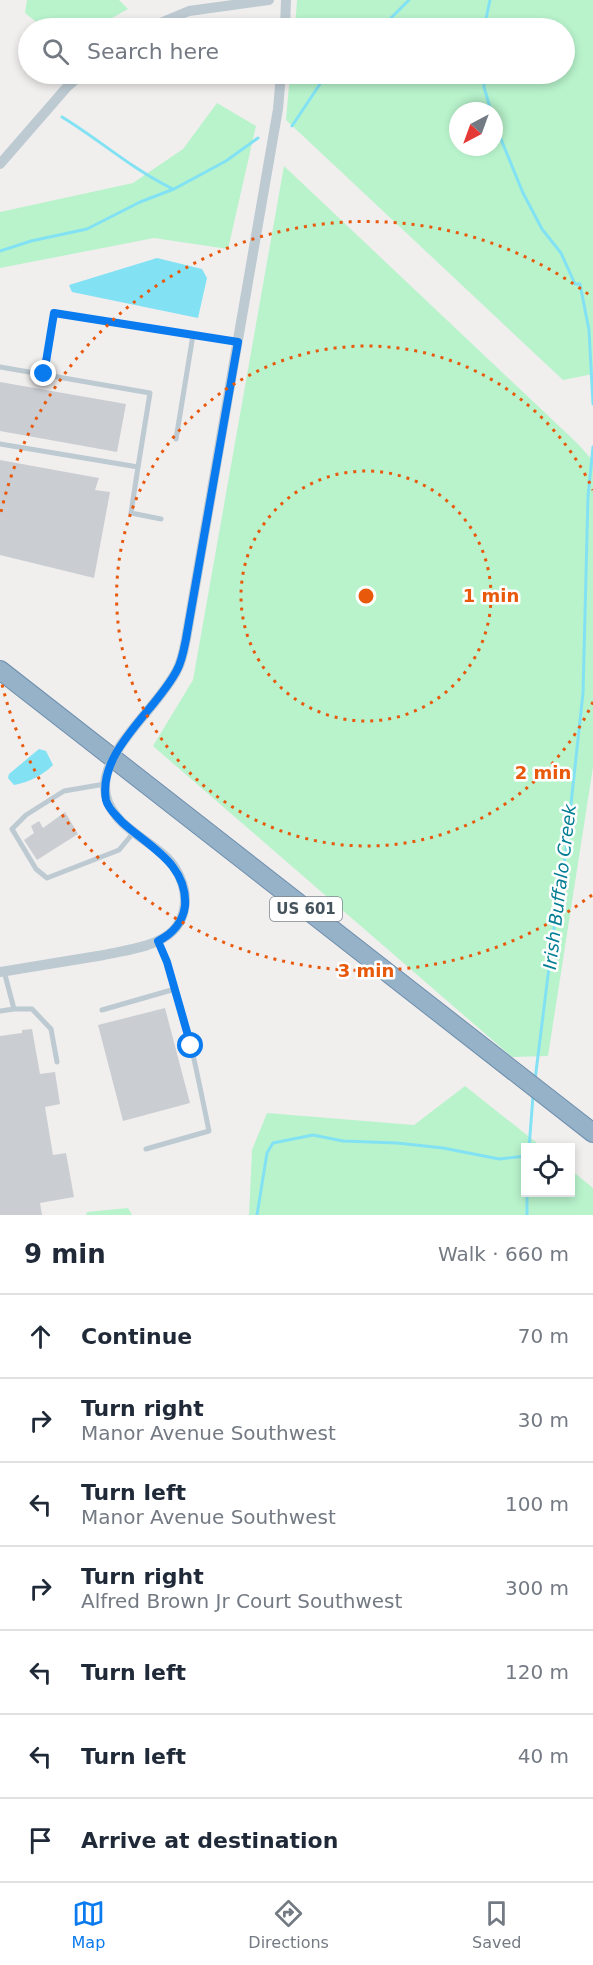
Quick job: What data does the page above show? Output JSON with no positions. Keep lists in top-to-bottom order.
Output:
{
  "streets": {
    "highway": ["US 601"]
  },
  "water": ["Irish Buffalo Creek"],
  "north": "bottom left",
  "page": {
    "search": "Search here",
    "heading": ["9 min", "Walk · 660 m"],
    "list": [
      ["Continue", "70 m"],
      ["Turn right", "Manor Avenue Southwest", "30 m"],
      ["Turn left", "Manor Avenue Southwest", "100 m"],
      ["Turn right", "Alfred Brown Jr Court Southwest", "300 m"],
      ["Turn left", "120 m"],
      ["Turn left", "40 m"],
      "Arrive at destination"
    ],
    "nav": ["Map", "Directions", "Saved"]
  },
  "rings": ["1 min", "2 min", "3 min"]
}
